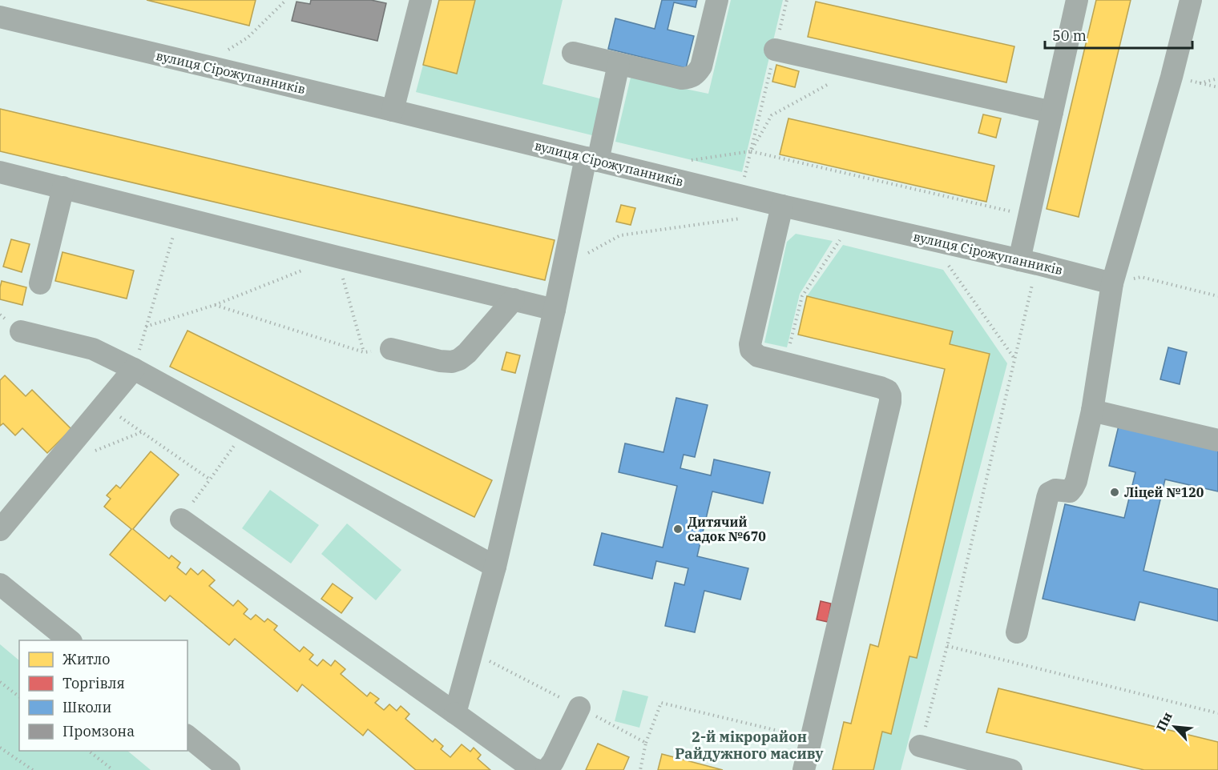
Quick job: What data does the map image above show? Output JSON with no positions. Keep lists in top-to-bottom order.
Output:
{
  "streets": {
    "street": ["вулиця Сірожупанників"]
  },
  "districts": ["2-й мікрорайон Райдужного масиву"],
  "places": ["Ліцей №120", "Дитячий садок №670"],
  "legend": [
    "Житло",
    "Торгівля",
    "Школи",
    "Промзона"
  ],
  "scale_bar": "50 m",
  "north": "top left"
}
